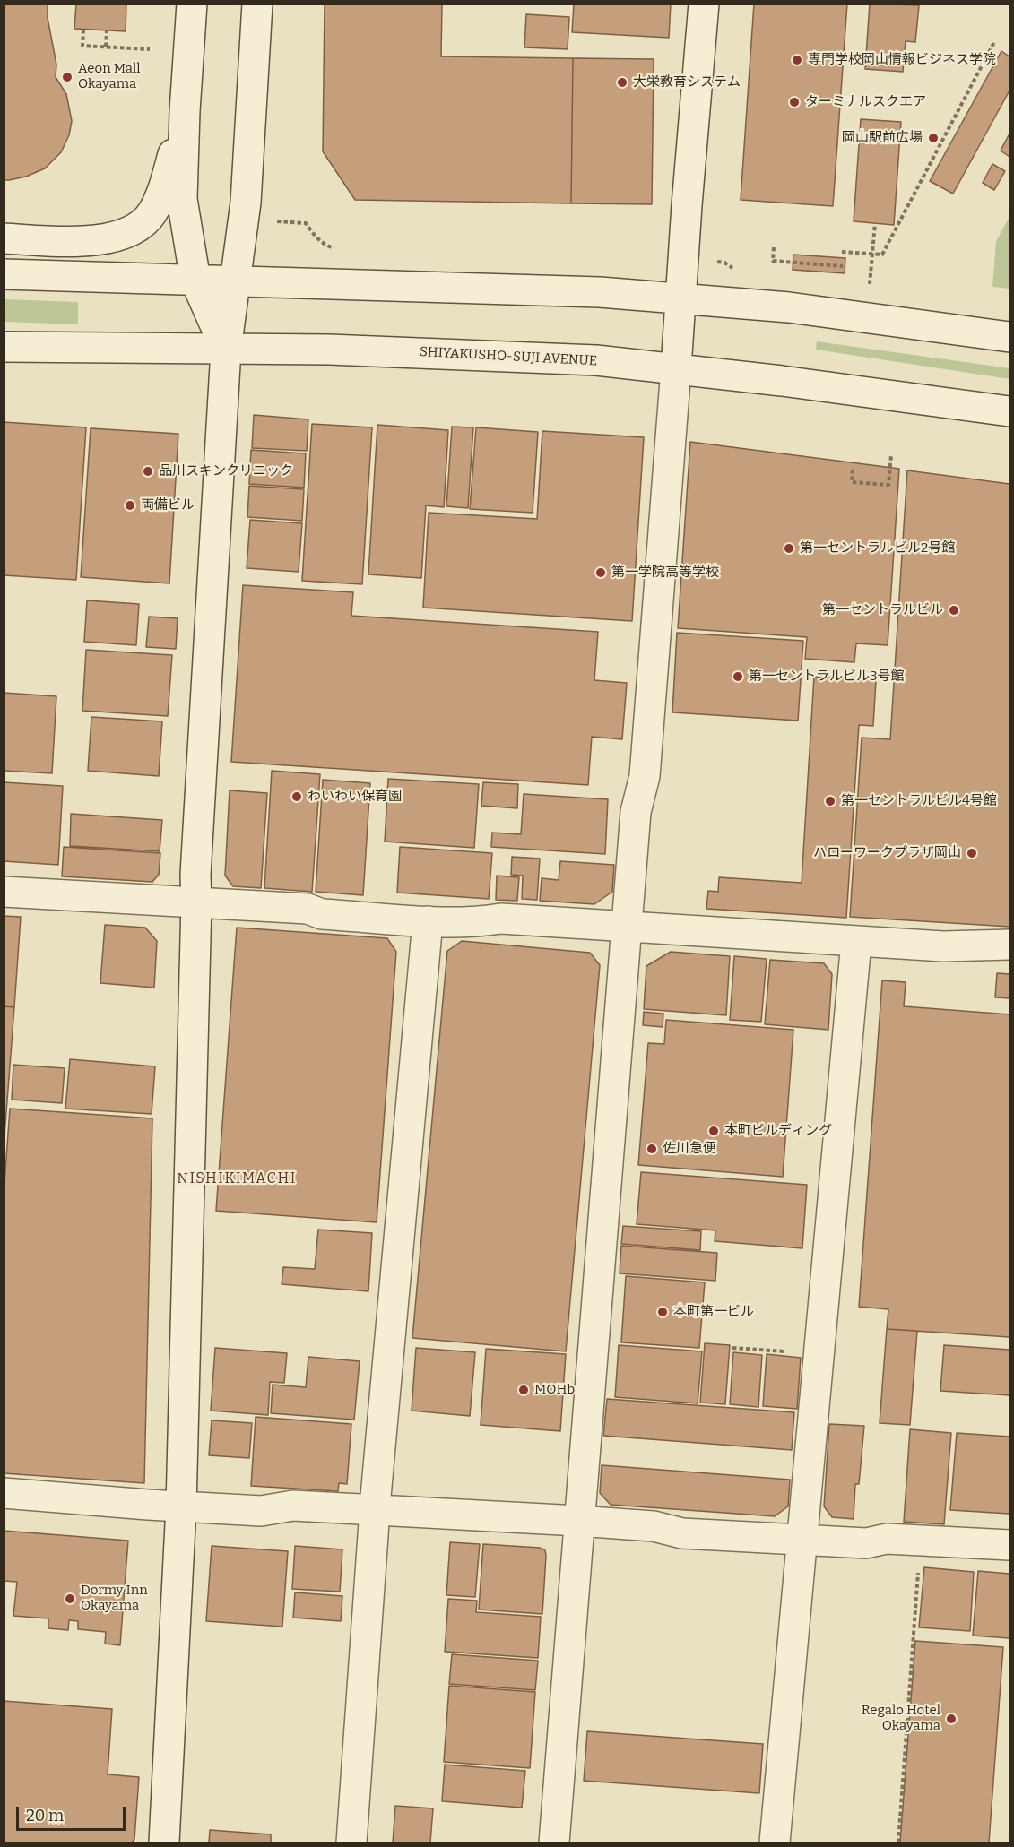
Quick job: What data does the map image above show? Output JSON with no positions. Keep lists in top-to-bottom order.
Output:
{
  "streets": {
    "street": ["SHIYAKUSHO-SUJI AVENUE"]
  },
  "districts": ["NISHIKIMACHI"],
  "places": [
    "専門学校岡山情報ビジネス学院",
    "Aeon Mall Okayama",
    "大栄教育システム",
    "ターミナルスクエア",
    "岡山駅前広場",
    "品川スキンクリニック",
    "両備ビル",
    "第一セントラルビル2号館",
    "第一学院高等学校",
    "第一セントラルビル",
    "第一セントラルビル3号館",
    "わいわい保育園",
    "第一セントラルビル4号館",
    "ハローワークプラザ岡山",
    "本町ビルディング",
    "佐川急便",
    "本町第一ビル",
    "MOHb",
    "Dormy Inn Okayama",
    "Regalo Hotel Okayama"
  ],
  "scale_bar": "20 m"
}
